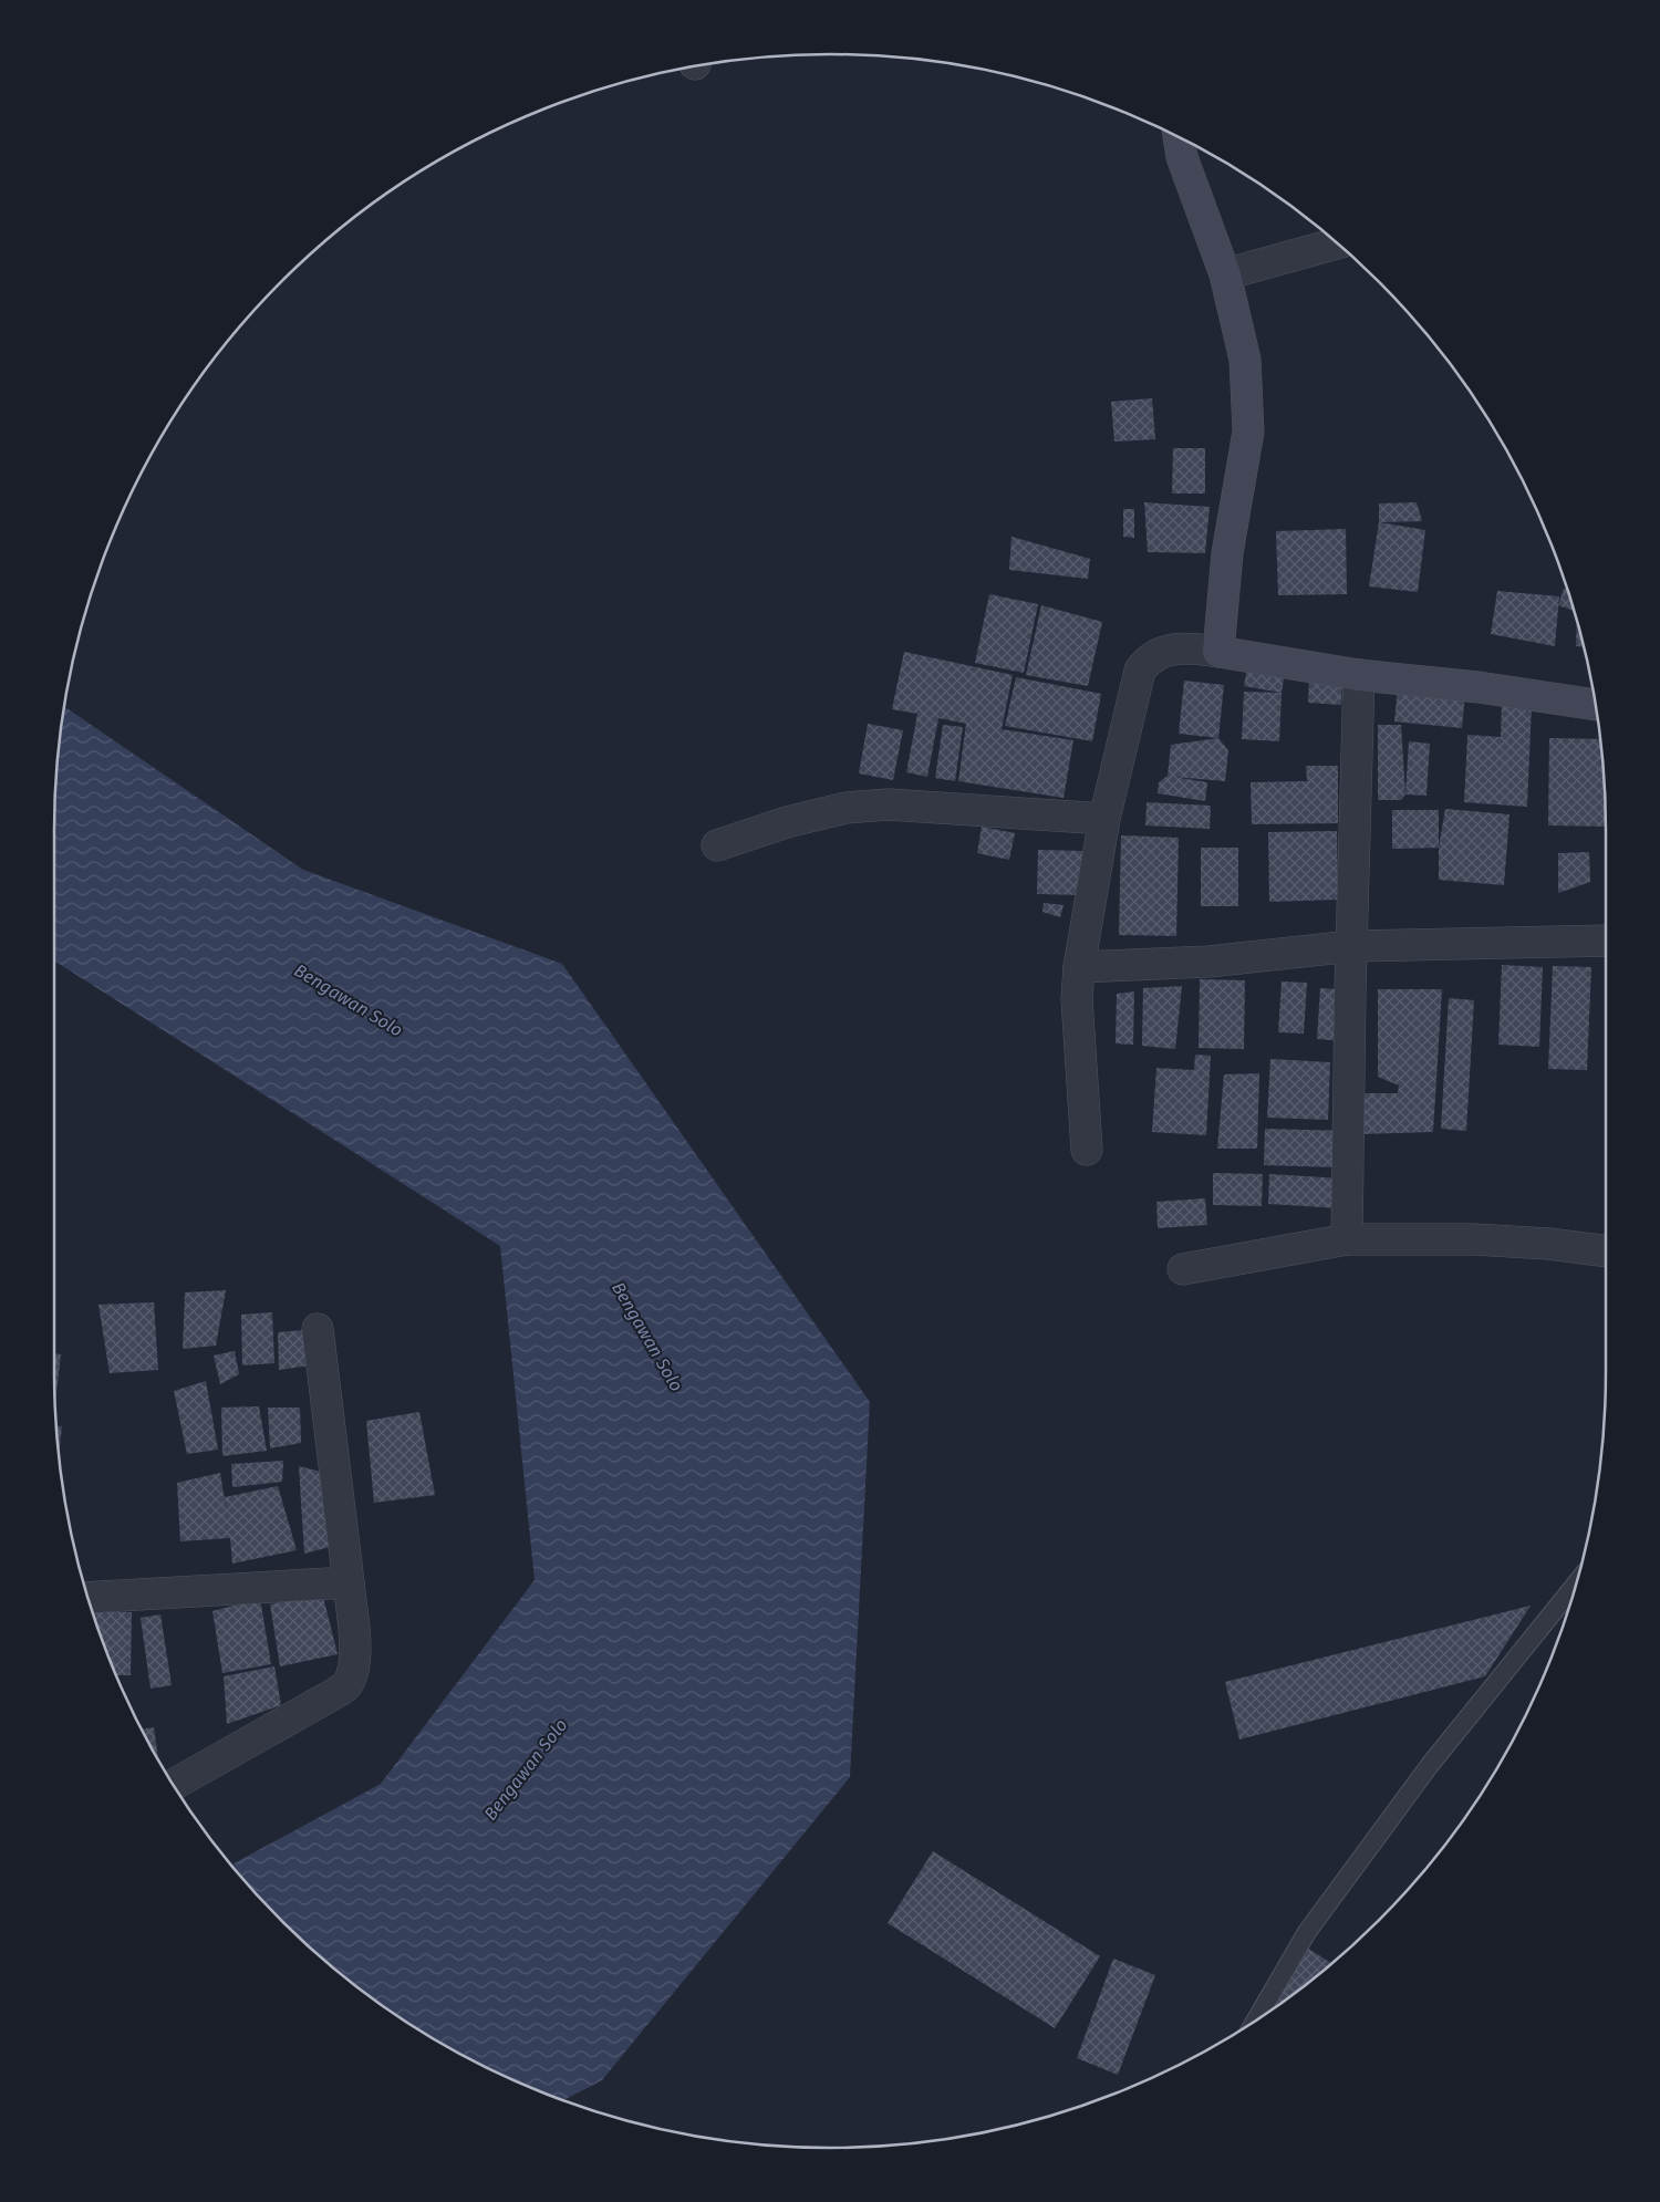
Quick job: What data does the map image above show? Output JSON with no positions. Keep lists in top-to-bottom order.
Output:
{
  "water": ["Bengawan Solo"]
}
